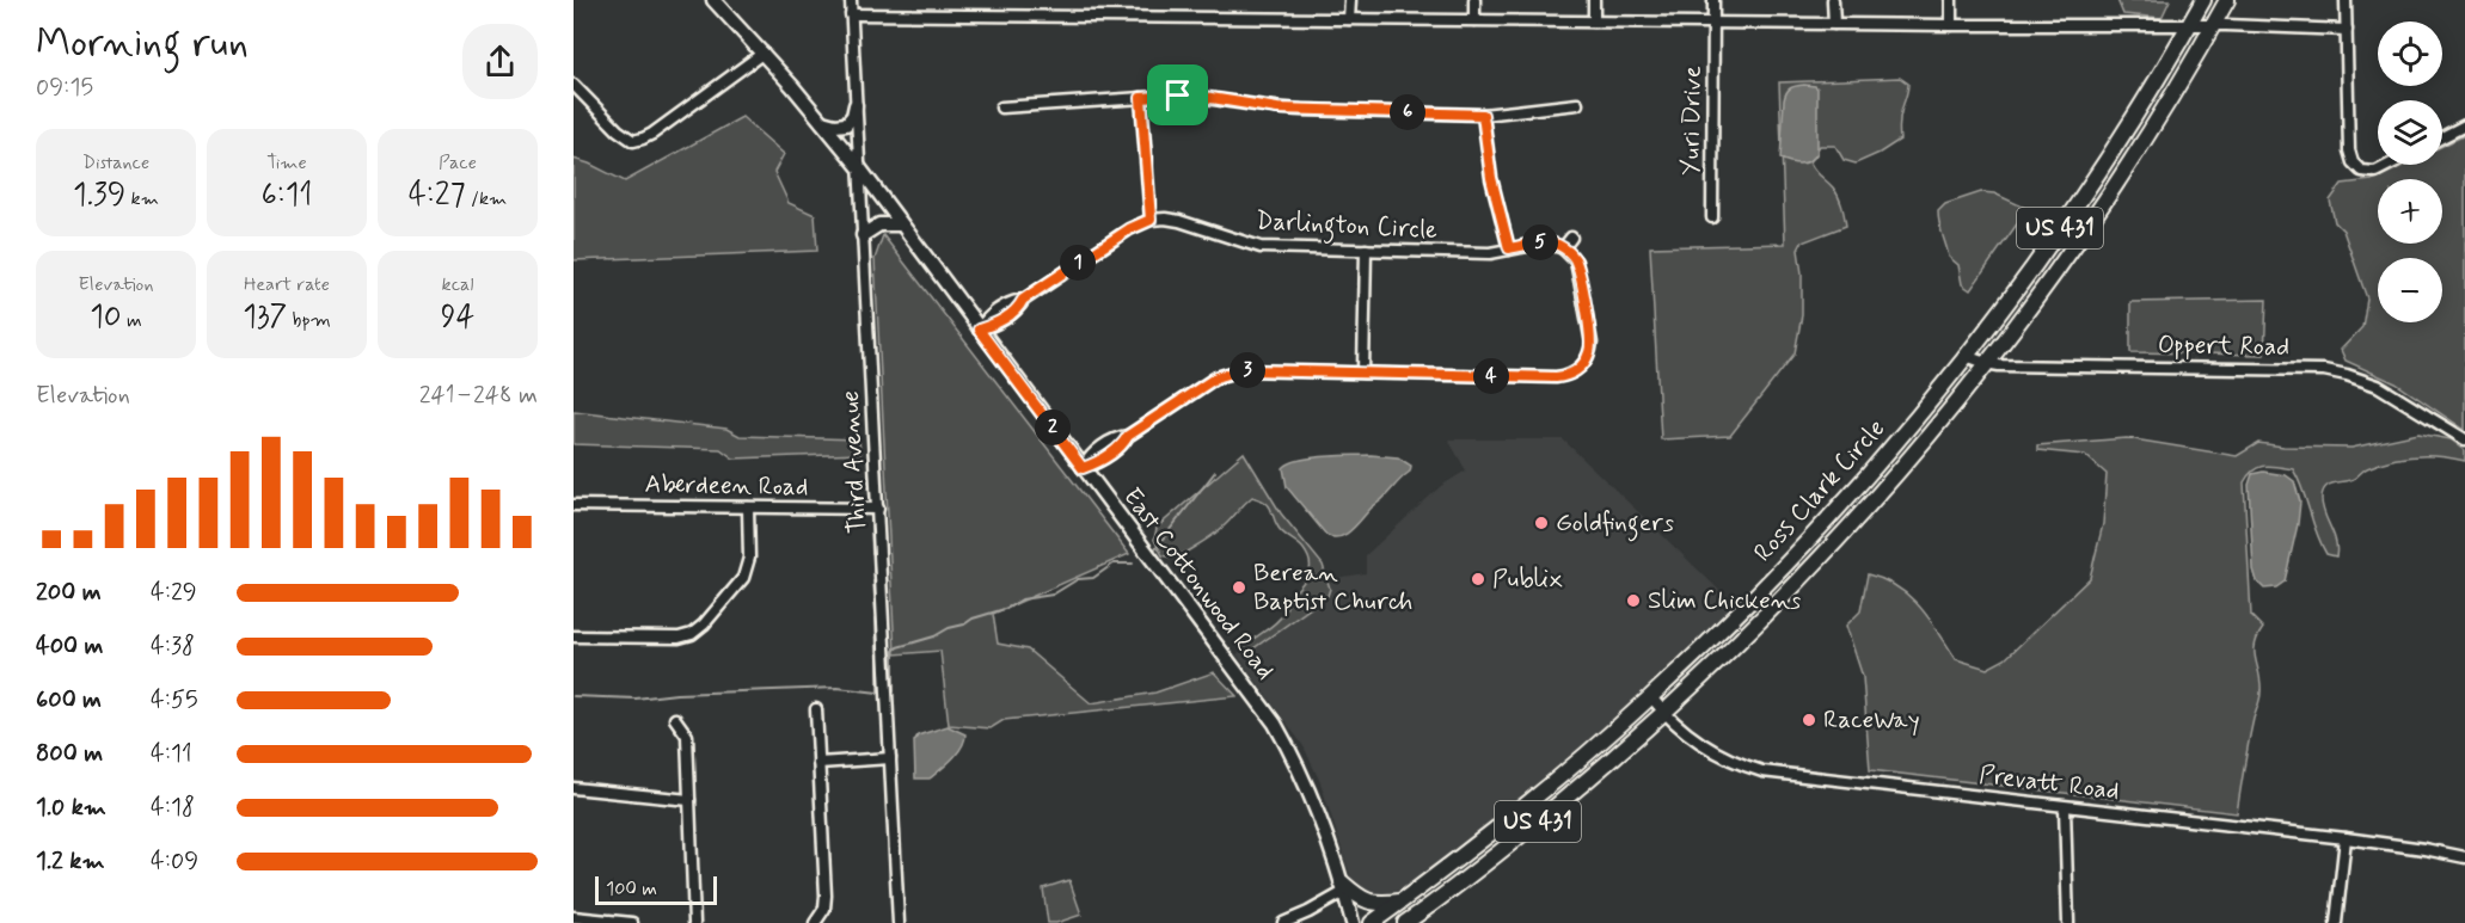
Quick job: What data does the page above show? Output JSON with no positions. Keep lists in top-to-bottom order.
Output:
{
  "streets": {
    "highway": ["US 431", "Ross Clark Circle"],
    "main road": ["East Cottonwood Road"],
    "street": [
      "Yuri Drive",
      "Darlington Circle",
      "Oppert Road",
      "Third Avenue",
      "Aberdeen Road",
      "Prevatt Road"
    ]
  },
  "crossings": [
    ["Oppert Road", "Ross Clark Circle"],
    ["Third Avenue", "Aberdeen Road"],
    ["Third Avenue", "East Cottonwood Road"],
    ["Ross Clark Circle", "Prevatt Road"]
  ],
  "places": [
    "Goldfingers",
    "Publix",
    "Berean Baptist Church",
    "Slim Chickens",
    "RaceWay"
  ],
  "scale_bar": "100 m",
  "page": {
    "heading": ["Morning run", "09:15"],
    "map_buttons": ["+", "−"],
    "pins": [
      "6",
      "5",
      "1",
      "3",
      "4",
      "2"
    ],
    "stats": [
      ["Distance", "1.39 km"],
      ["Time", "6:11"],
      ["Pace", "4:27 /km"],
      ["Elevation", "10 m"],
      ["Heart rate", "137 bpm"],
      ["kcal", "94"]
    ],
    "chart": ["Elevation", "241–248 m"],
    "list": [
      {
        "name": "200 m",
        "note": "4:29"
      },
      {
        "name": "400 m",
        "note": "4:38"
      },
      {
        "name": "600 m",
        "note": "4:55"
      },
      {
        "name": "800 m",
        "note": "4:11"
      },
      {
        "name": "1.0 km",
        "note": "4:18"
      },
      {
        "name": "1.2 km",
        "note": "4:09"
      }
    ],
    "scale": "100 m"
  }
}
